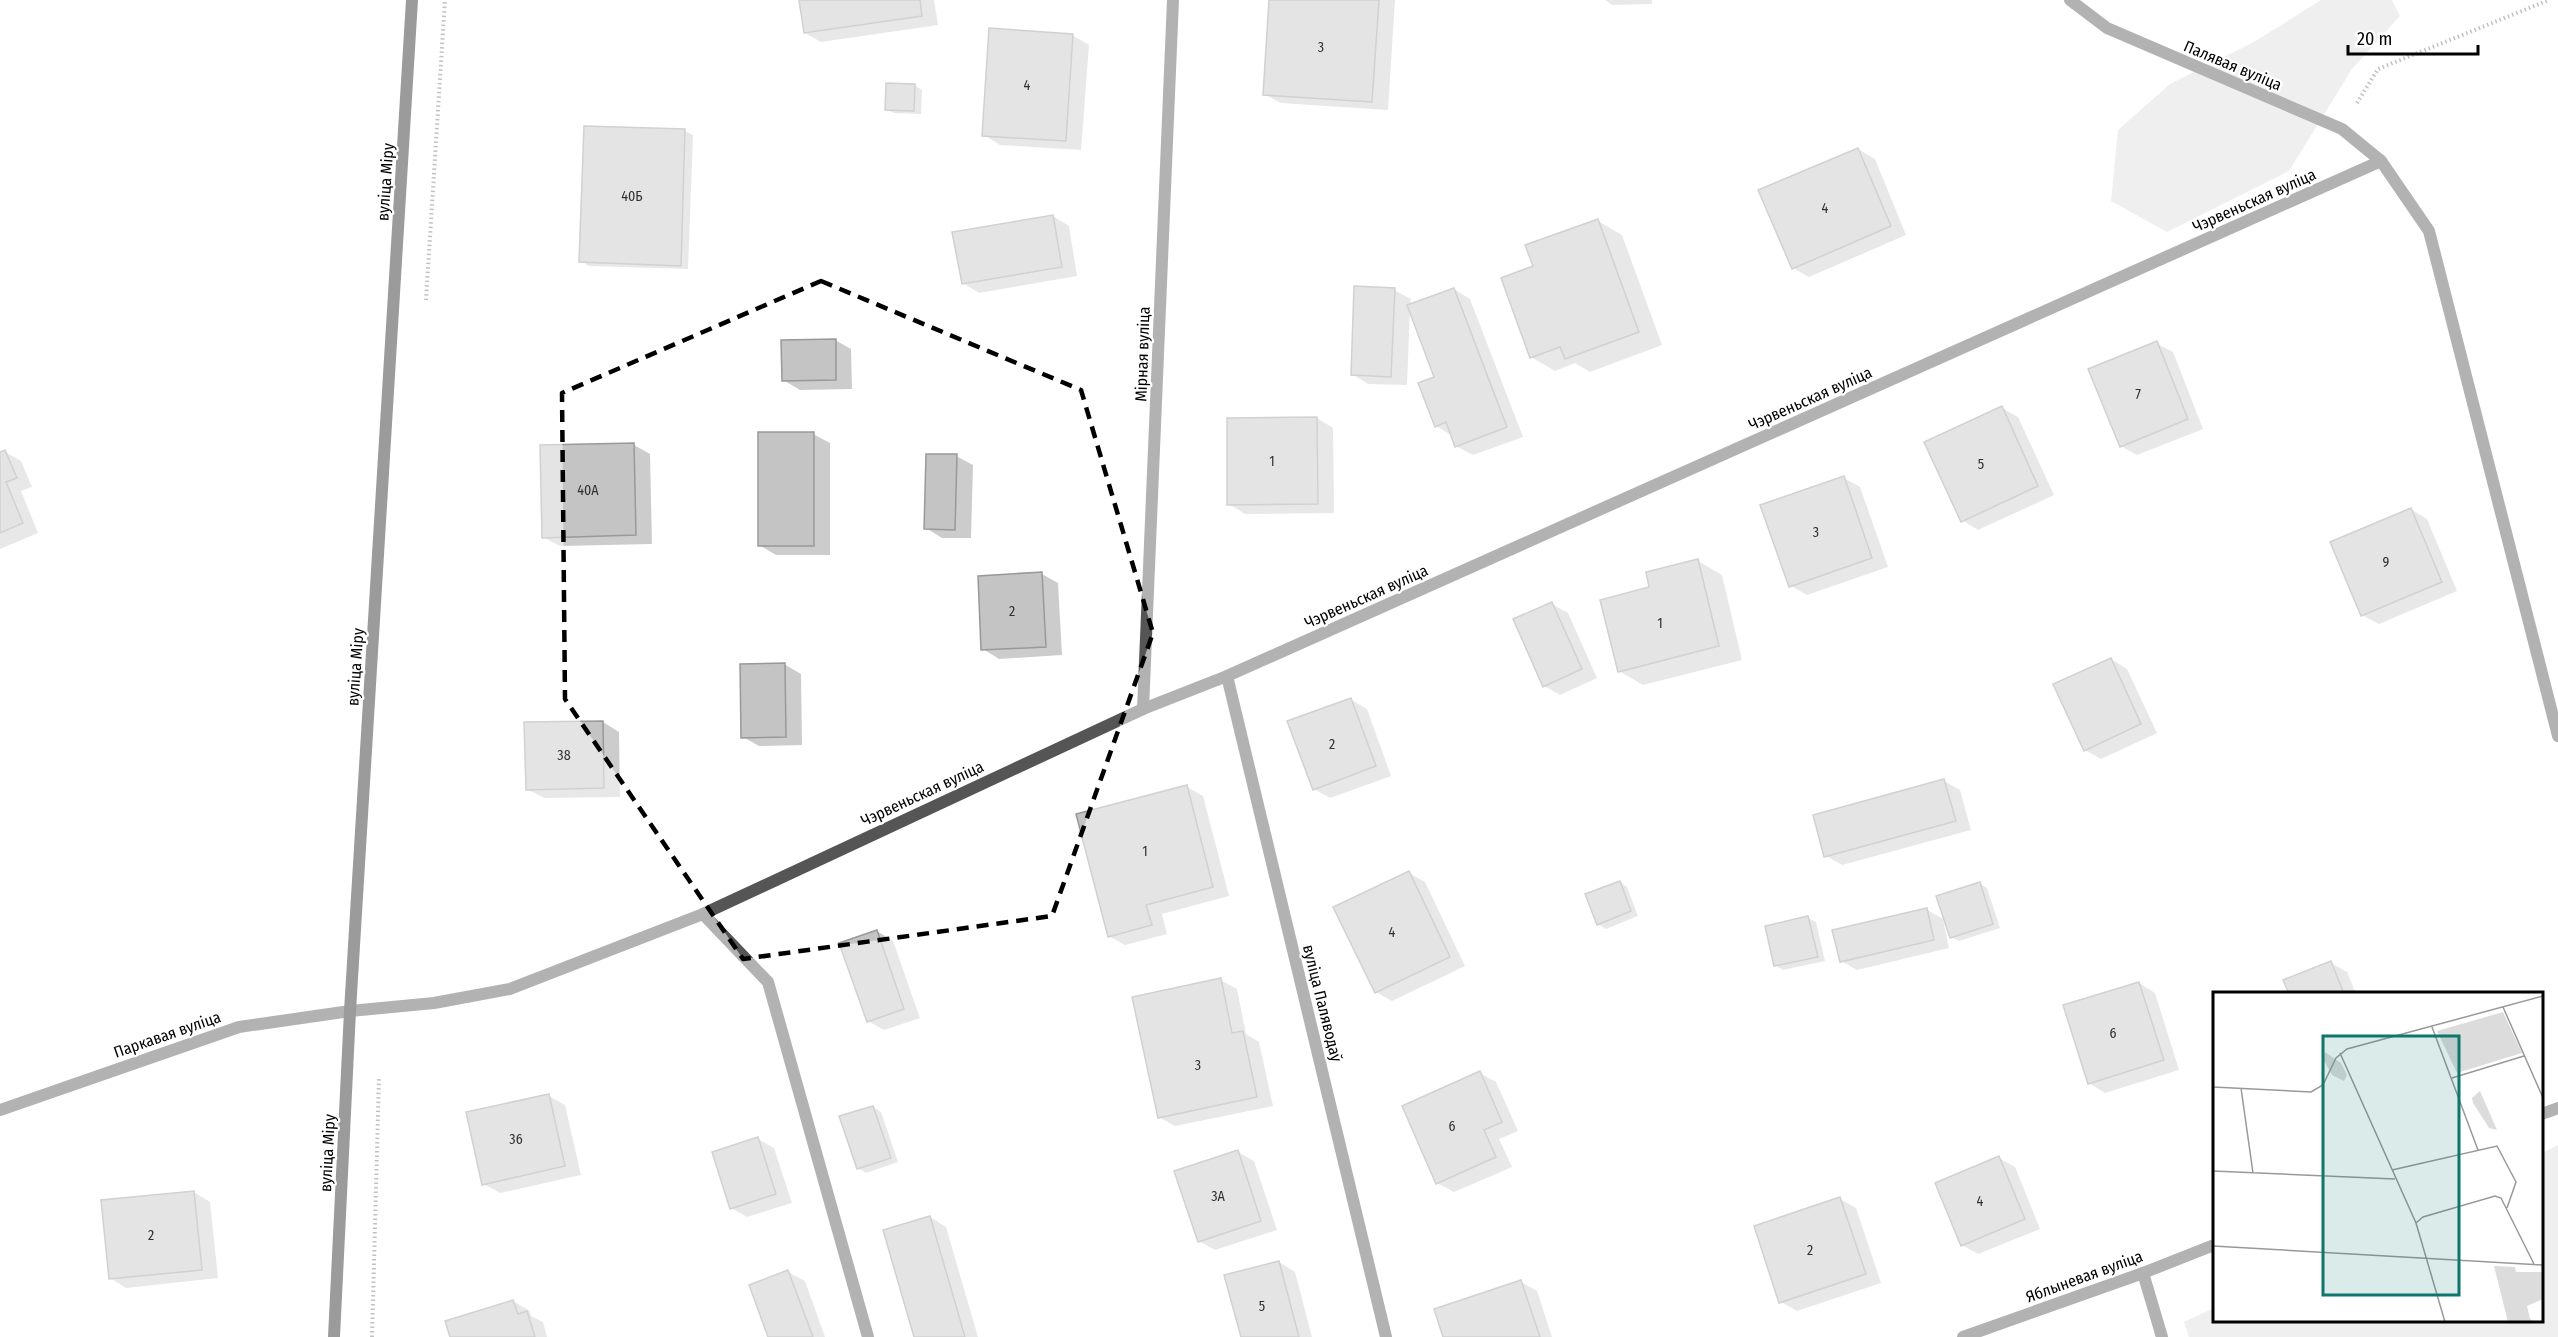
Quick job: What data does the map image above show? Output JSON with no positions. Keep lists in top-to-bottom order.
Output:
{
  "streets": {
    "street": [
      "Палявая вуліца",
      "вуліца Міру",
      "Чэрвеньская вуліца",
      "Мірная вуліца",
      "вуліца Паляводаў",
      "Паркавая вуліца",
      "Яблыневая вуліца"
    ]
  },
  "crossings": [
    ["Палявая вуліца", "Чэрвеньская вуліца"],
    ["вуліца Міру", "Чэрвеньская вуліца"],
    ["вуліца Міру", "Паркавая вуліца"],
    ["Чэрвеньская вуліца", "Мірная вуліца"],
    ["Чэрвеньская вуліца", "вуліца Паляводаў"],
    ["Чэрвеньская вуліца", "Паркавая вуліца"]
  ],
  "house_numbers": [
    "3",
    "4",
    "40Б",
    "4",
    "7",
    "1",
    "5",
    "40А",
    "3",
    "9",
    "2",
    "1",
    "2",
    "38",
    "1",
    "4",
    "6",
    "3",
    "6",
    "36",
    "3А",
    "4",
    "2",
    "2",
    "5"
  ],
  "scale_bar": "20 m"
}
